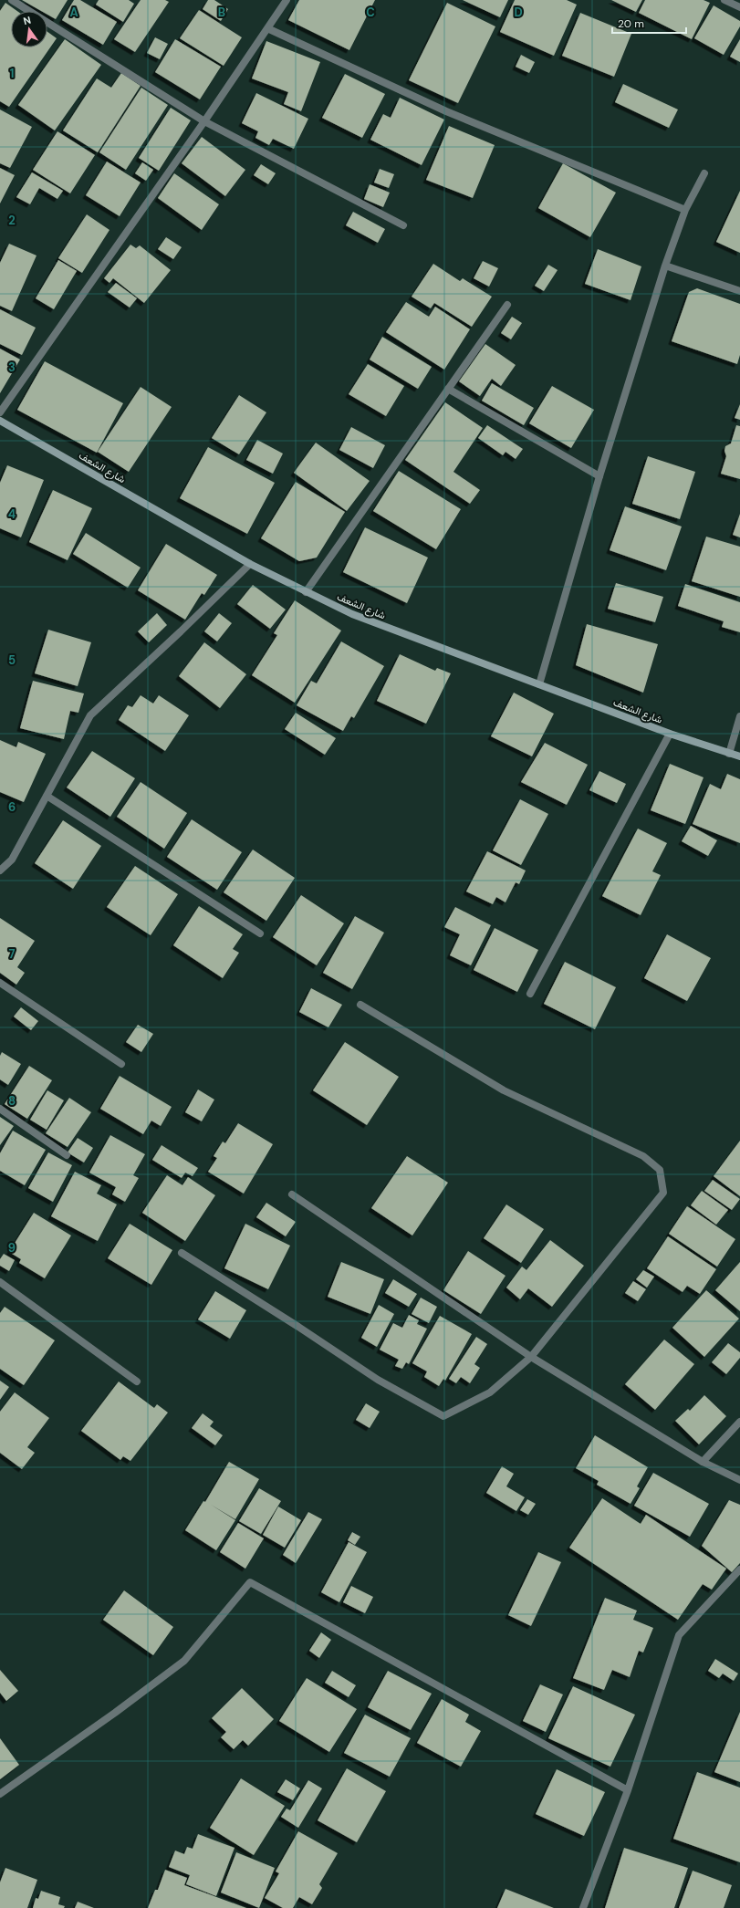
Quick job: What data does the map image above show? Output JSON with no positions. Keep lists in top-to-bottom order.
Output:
{
  "streets": {
    "street": ["شارع الشعف"]
  },
  "scale_bar": "20 m",
  "north": "top",
  "grid": {
    "columns": [
      "A",
      "B",
      "C",
      "D"
    ],
    "rows": [
      "1",
      "2",
      "3",
      "4",
      "5",
      "6",
      "7",
      "8",
      "9"
    ]
  }
}
